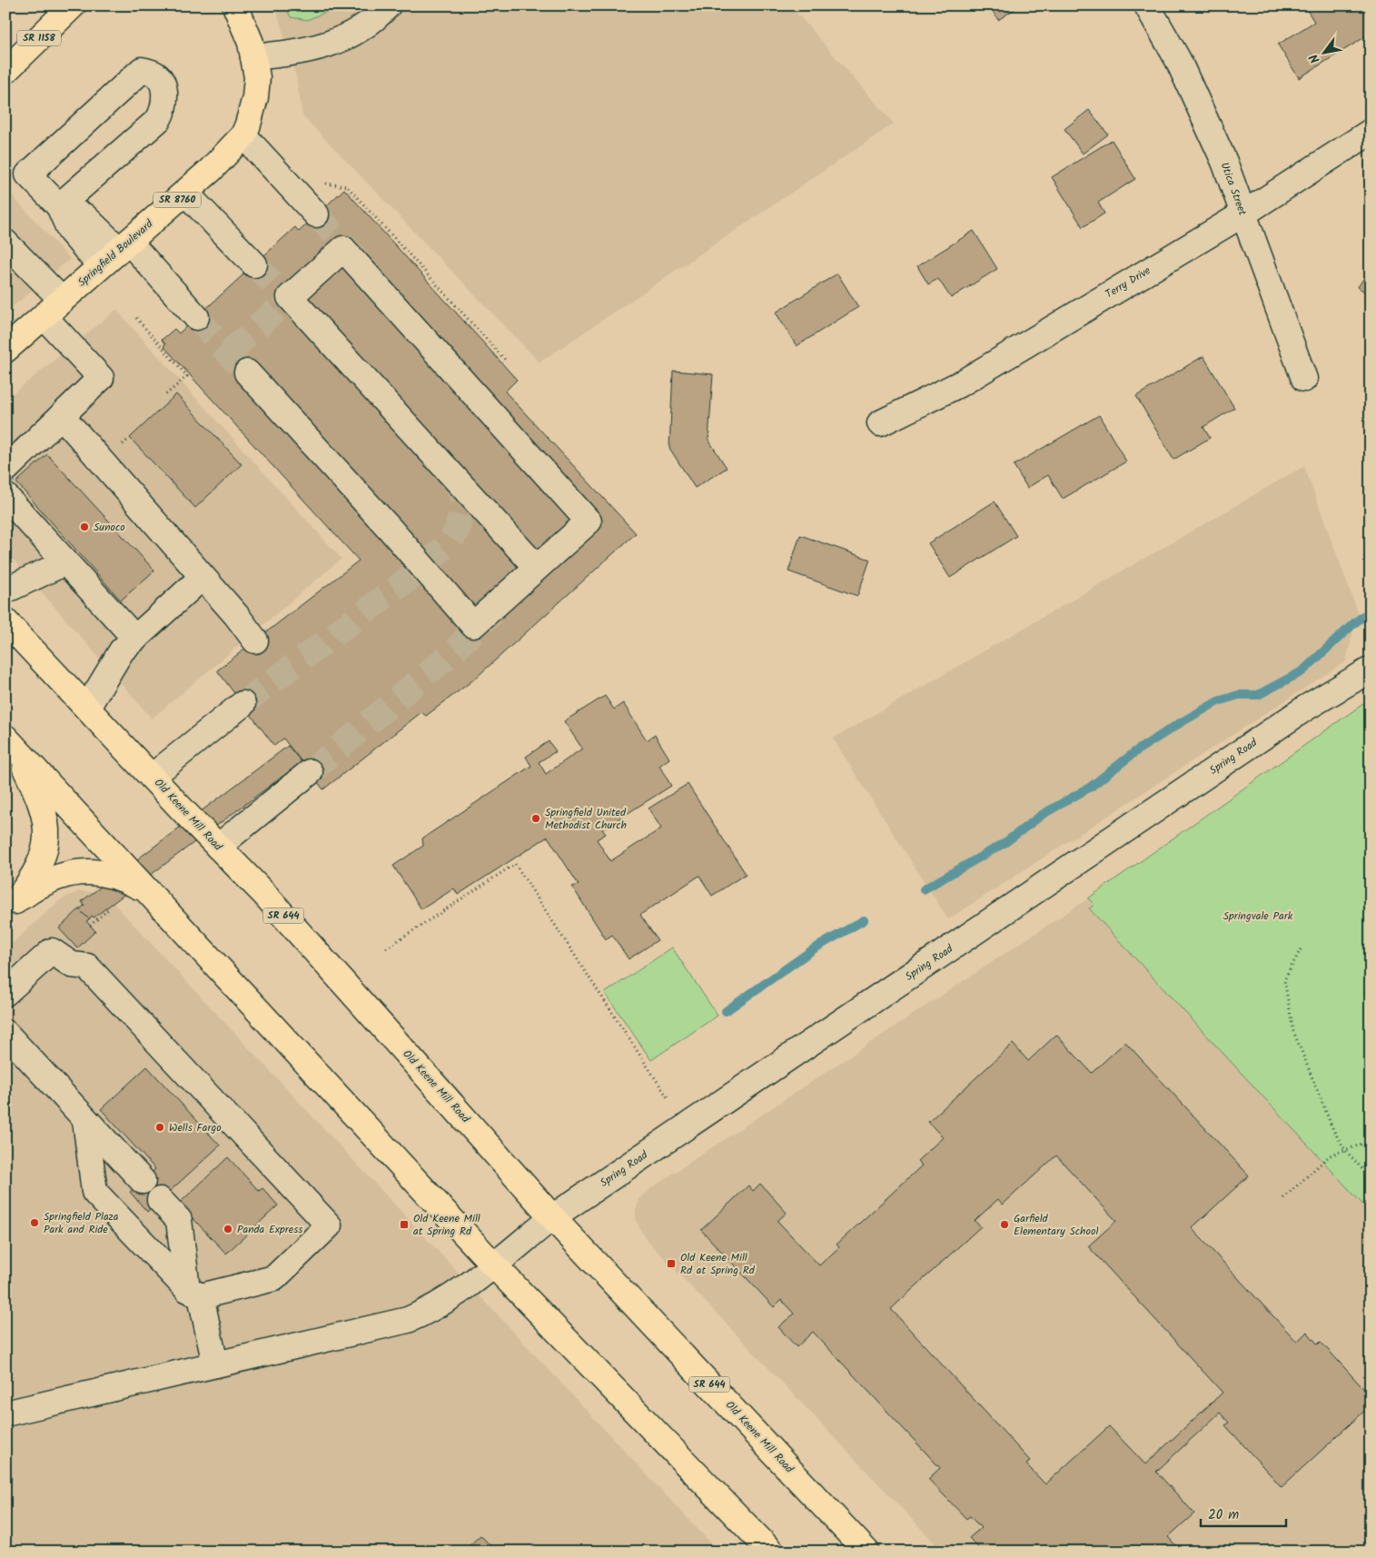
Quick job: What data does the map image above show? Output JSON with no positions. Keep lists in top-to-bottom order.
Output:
{
  "streets": {
    "main road": [
      "SR 1158",
      "SR 8760",
      "Springfield Boulevard",
      "Old Keene Mill Road",
      "SR 644"
    ],
    "street": ["Utica Street", "Terry Drive", "Spring Road"]
  },
  "crossings": [
    ["Utica Street", "Terry Drive"],
    ["Spring Road", "Old Keene Mill Road"]
  ],
  "parks": ["Springvale Park"],
  "places": {
    "other": [
      "Sunoco",
      "Springfield United Methodist Church",
      "Wells Fargo",
      "Springfield Plaza Park and Ride",
      "Garfield Elementary School",
      "Panda Express"
    ],
    "transit": ["Old Keene Mill at Spring Rd", "Old Keene Mill Rd at Spring Rd"]
  },
  "scale_bar": "20 m",
  "north": "bottom left"
}
